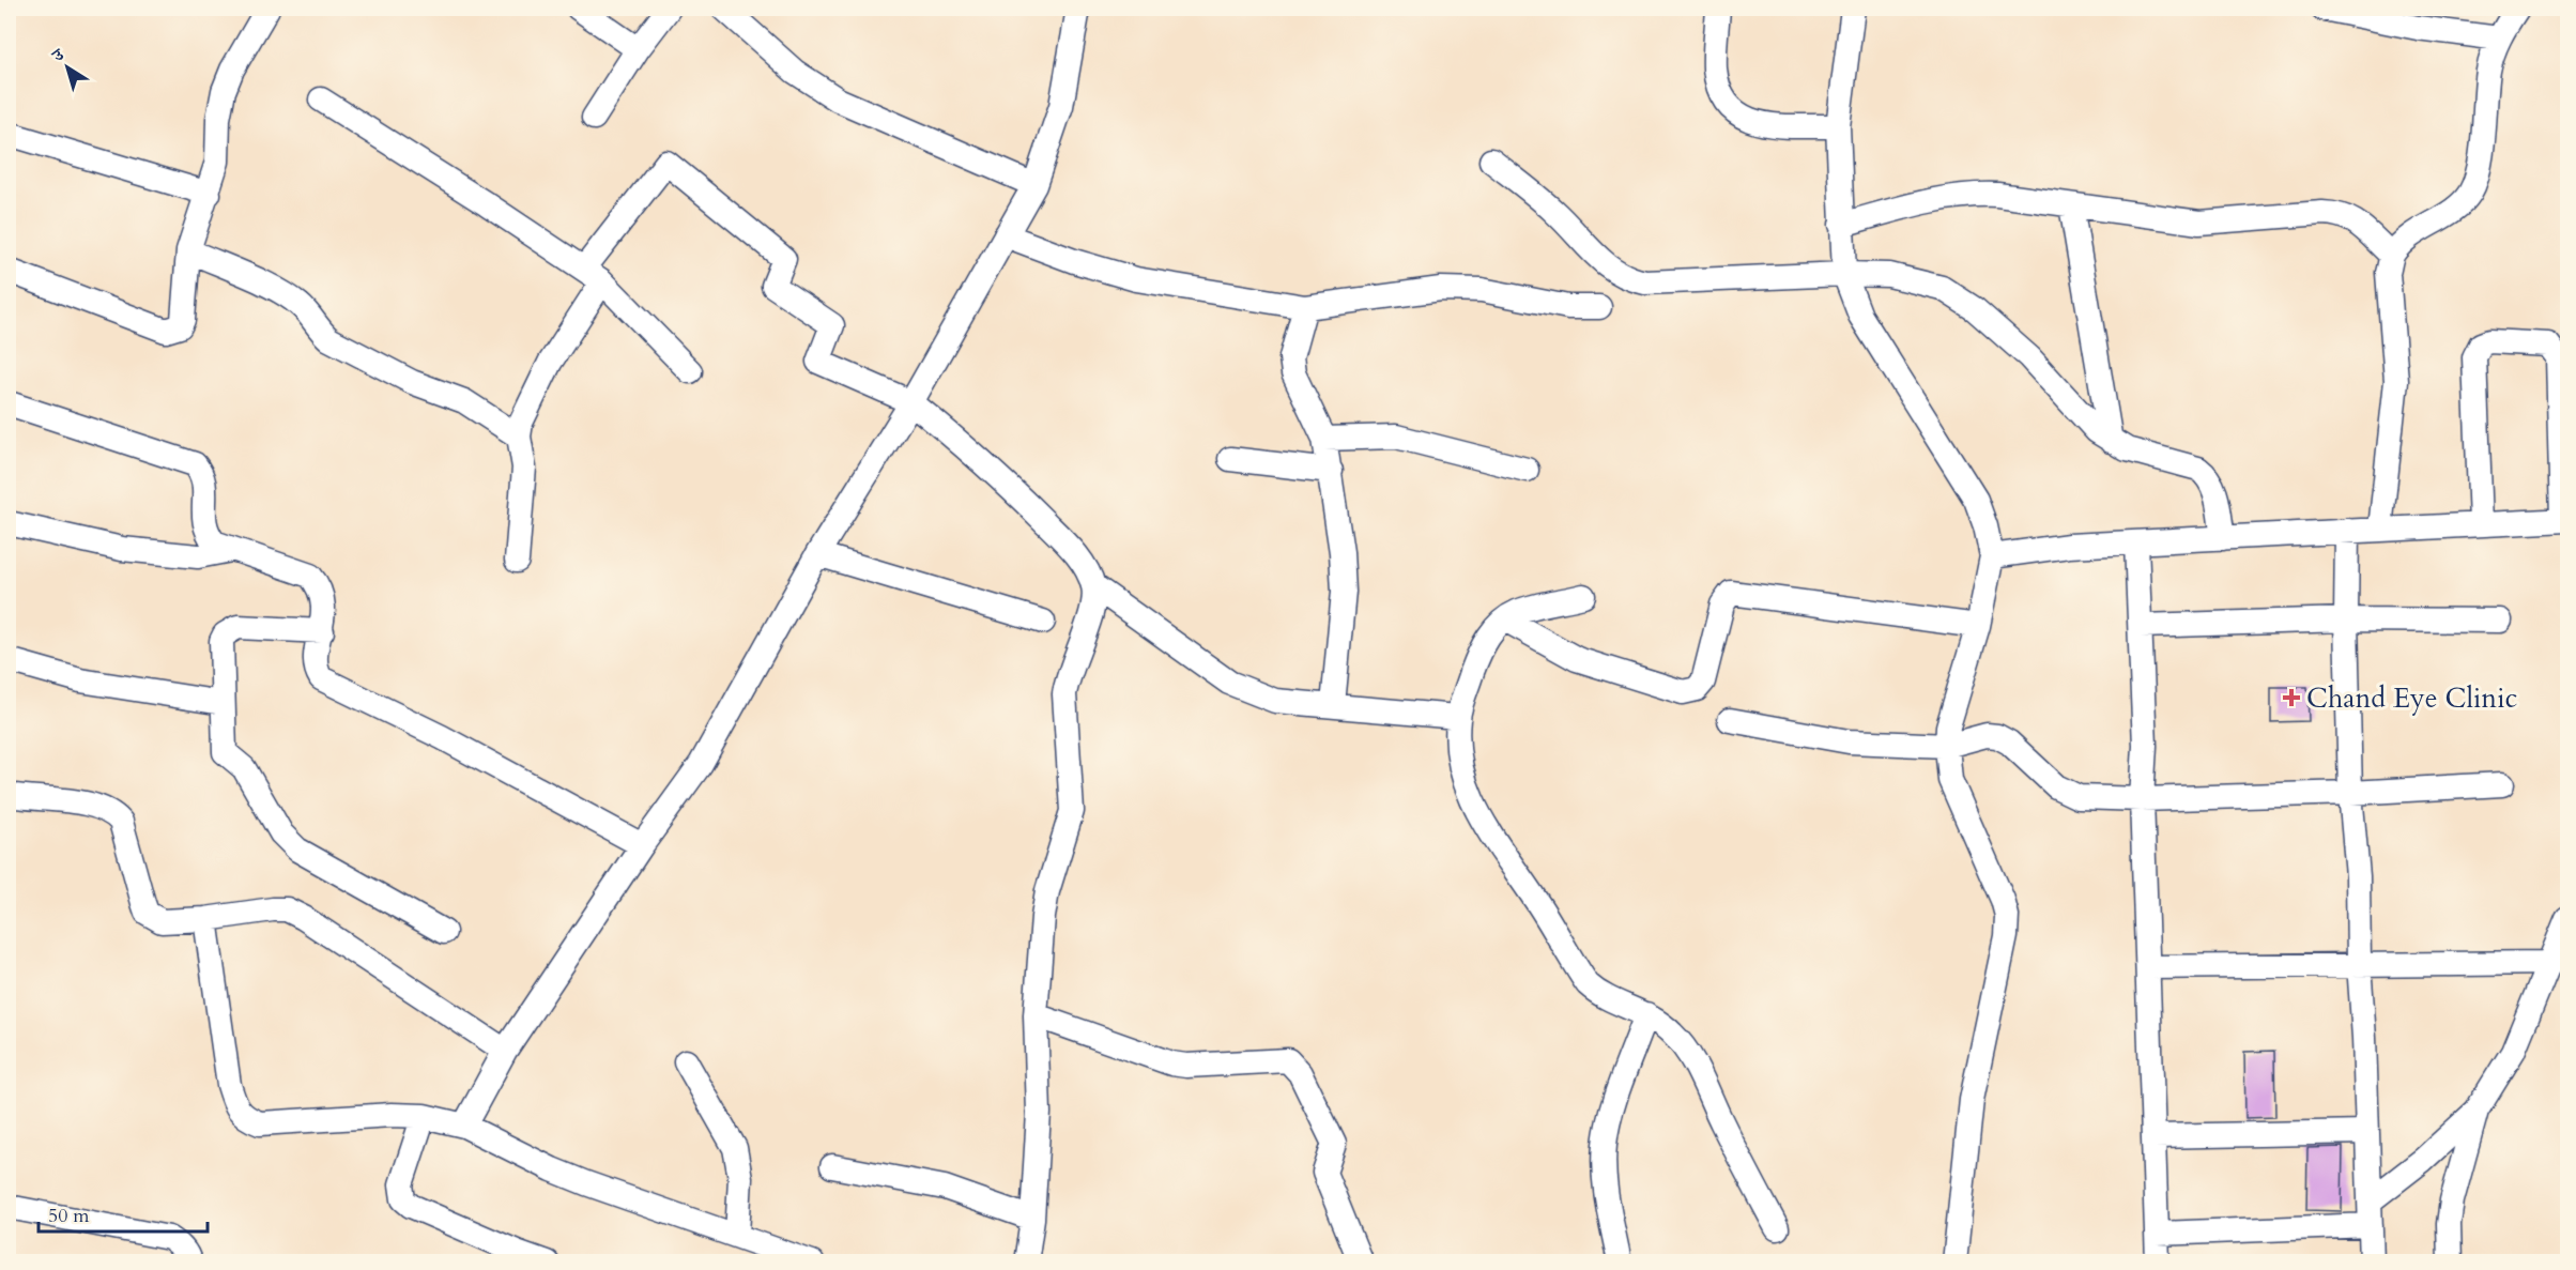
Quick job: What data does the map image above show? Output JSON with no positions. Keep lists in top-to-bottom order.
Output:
{
  "places": {
    "health": ["Chand Eye Clinic"]
  },
  "scale_bar": "50 m",
  "north": "top left"
}
